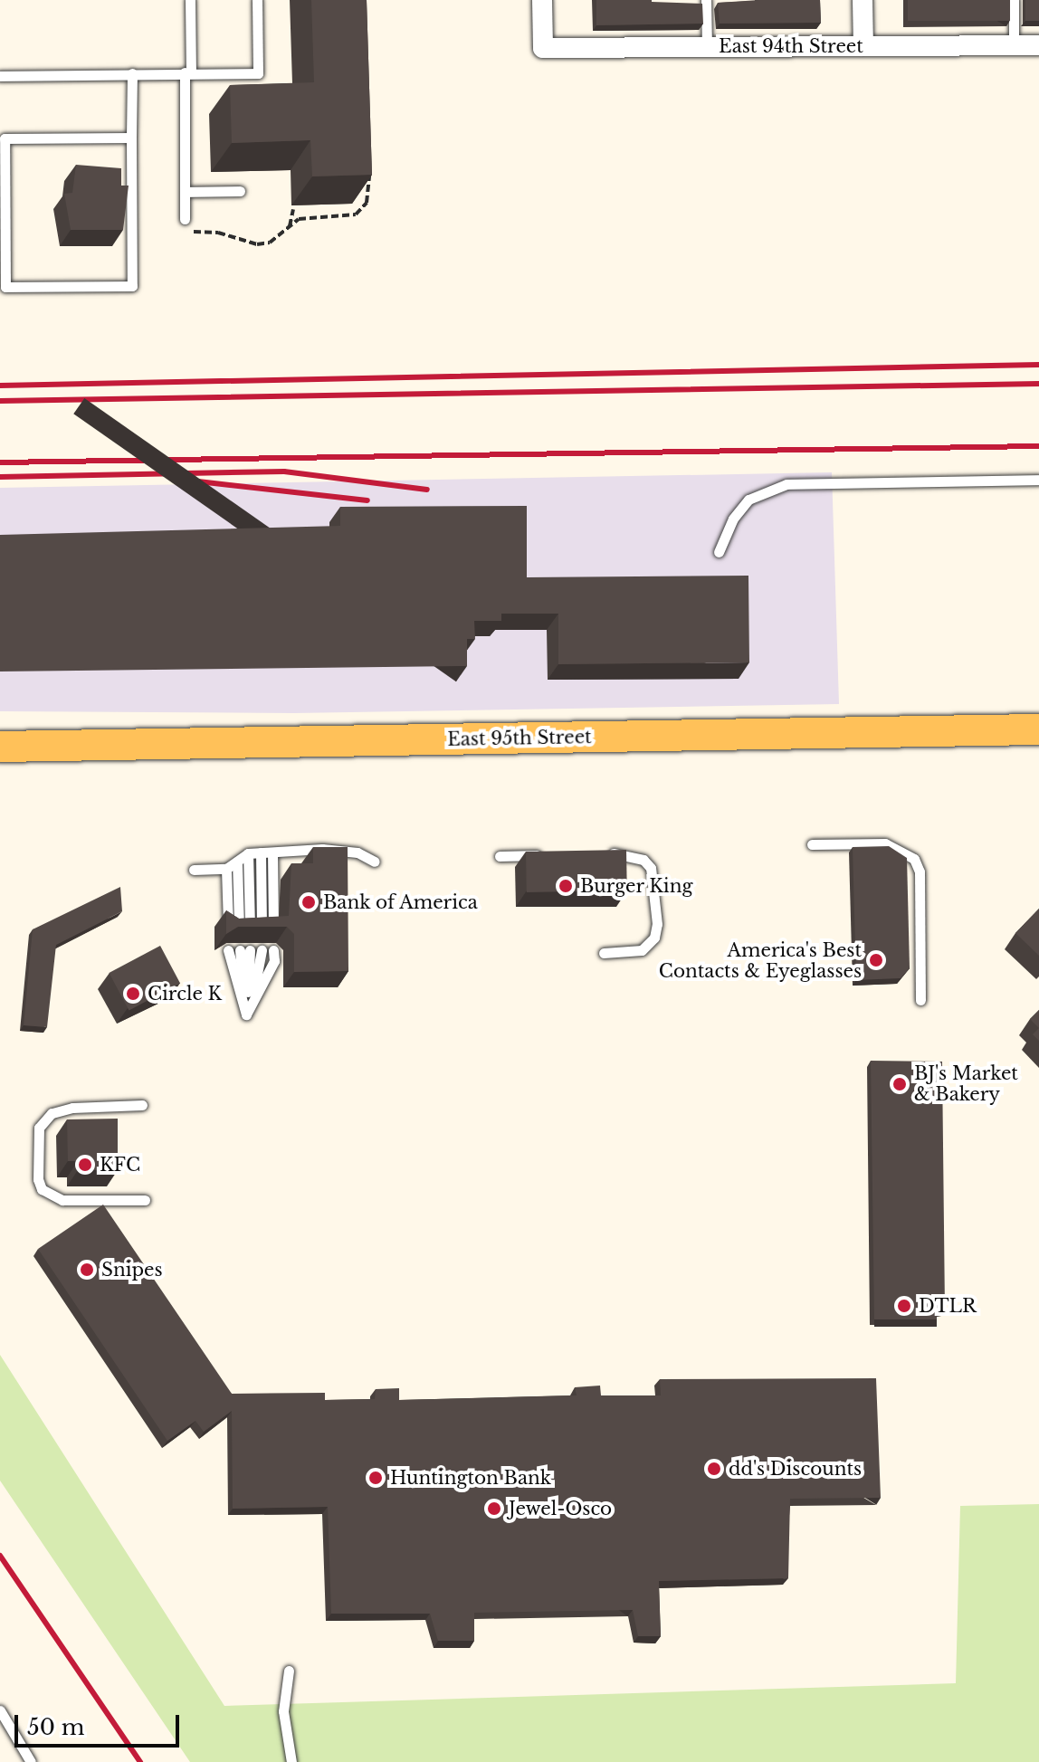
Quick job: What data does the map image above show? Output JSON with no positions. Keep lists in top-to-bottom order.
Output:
{
  "streets": {
    "main road": ["East 95th Street"],
    "street": ["East 94th Street"]
  },
  "places": [
    "Burger King",
    "Bank of America",
    "America's Best Contacts & Eyeglasses",
    "Circle K",
    "BJ's Market & Bakery",
    "KFC",
    "Snipes",
    "DTLR",
    "dd's Discounts",
    "Huntington Bank",
    "Jewel-Osco"
  ],
  "scale_bar": "50 m"
}
